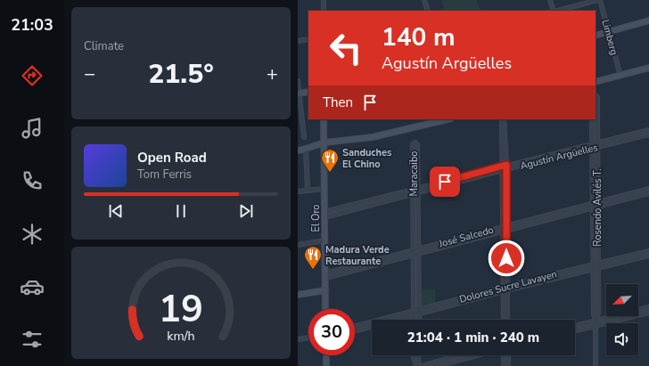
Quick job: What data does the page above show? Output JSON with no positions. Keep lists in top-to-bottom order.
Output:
{
  "streets": {
    "main road": ["El Oro"],
    "street": [
      "Limberg",
      "Agustín Argüelles",
      "Maracaibo",
      "Rosendo Avilés T.",
      "José Salcedo",
      "Dolores Sucre Lavayen"
    ]
  },
  "crossings": [
    ["Agustín Argüelles", "Maracaibo"],
    ["Agustín Argüelles", "Rosendo Avilés T."],
    ["Agustín Argüelles", "El Oro"],
    ["Maracaibo", "José Salcedo"],
    ["Maracaibo", "Dolores Sucre Lavayen"],
    ["Rosendo Avilés T.", "José Salcedo"],
    ["Rosendo Avilés T.", "Dolores Sucre Lavayen"],
    ["El Oro", "José Salcedo"]
  ],
  "places": {
    "restaurant": ["Sanduches El Chino", "Madura Verde Restaurante"]
  },
  "north": "bottom left",
  "page": {
    "tabs": "21:03",
    "tile": "Climate",
    "turn": ["140 m", "Agustín Argüelles"],
    "heat": ["−", "21.5°", "+"],
    "then": "Then",
    "song": ["Open Road", "Tom Ferris"],
    "limit": "30",
    "trip": "21:04 · 1 min · 240 m",
    "gauge": ["19", "km/h"]
  }
}
